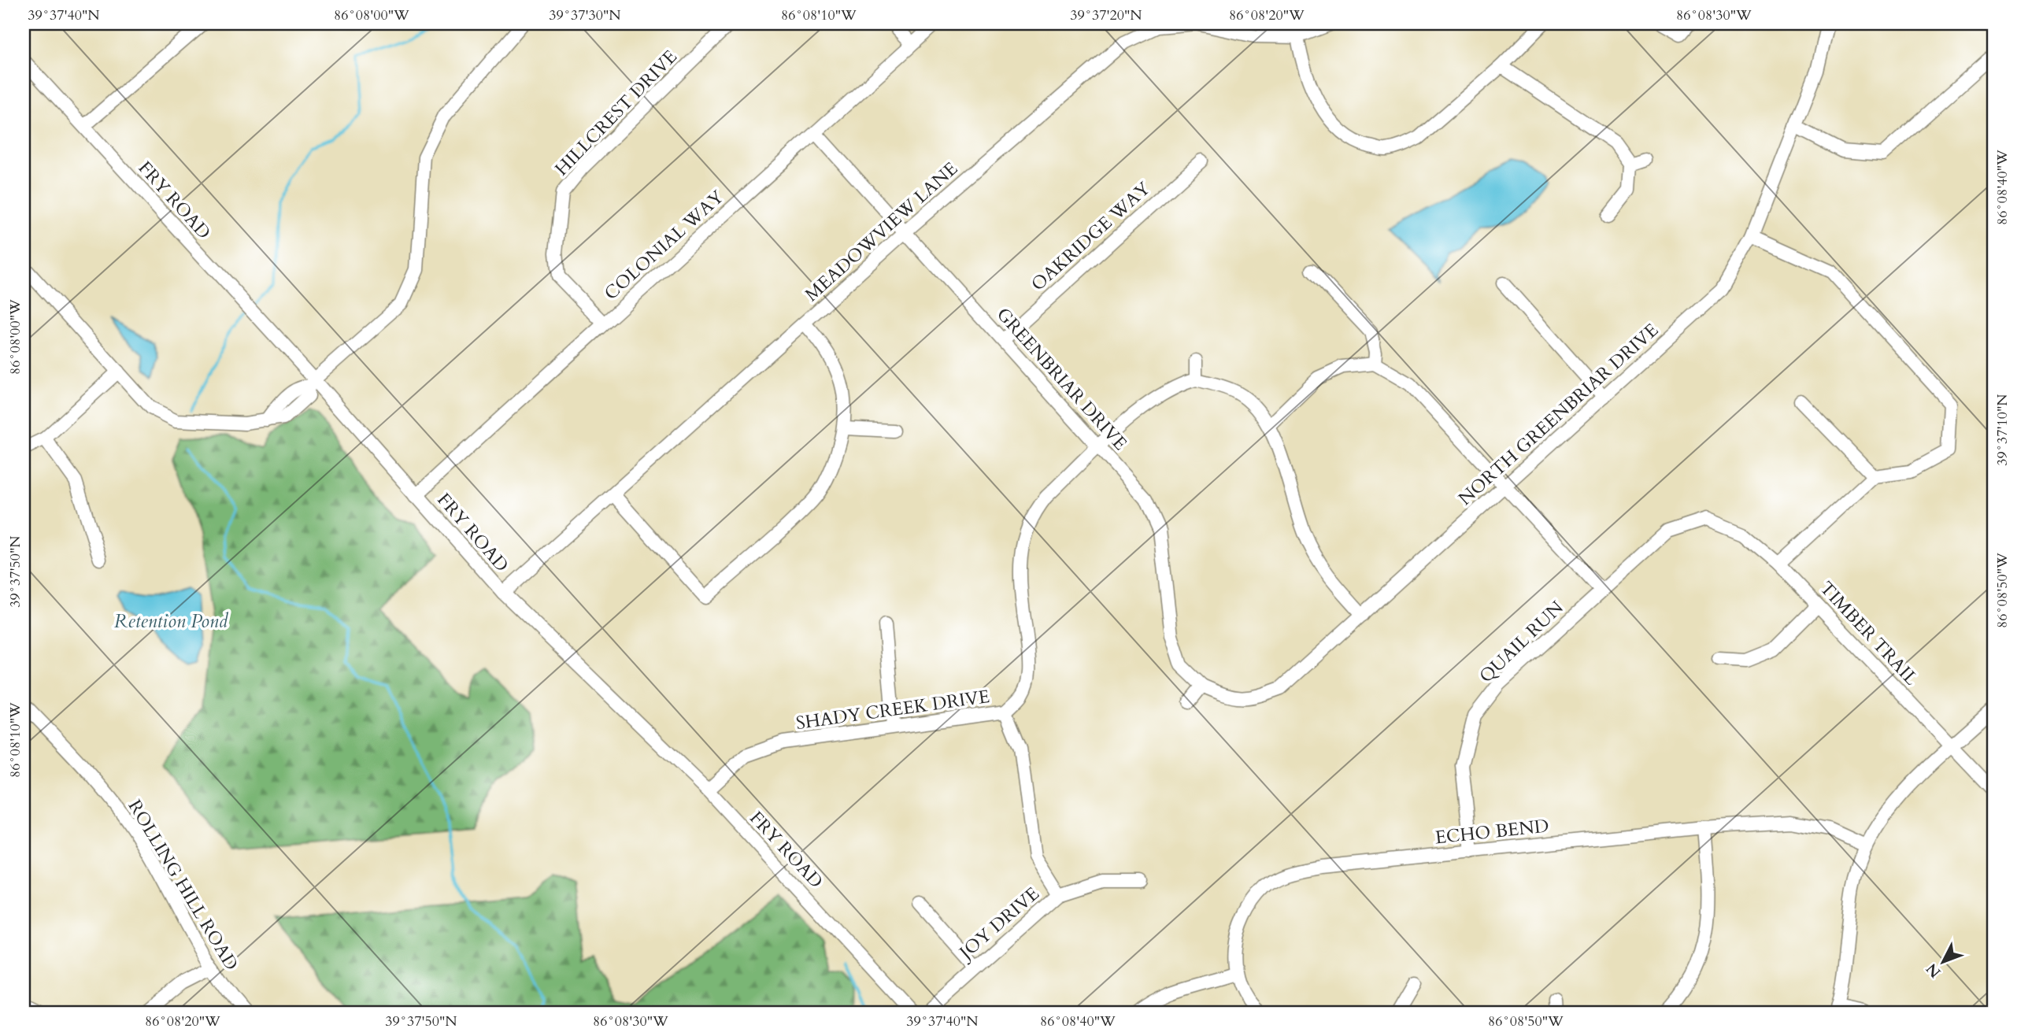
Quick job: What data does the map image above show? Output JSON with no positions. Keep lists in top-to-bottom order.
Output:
{
  "streets": {
    "street": [
      "HILLCREST DRIVE",
      "FRY ROAD",
      "MEADOWVIEW LANE",
      "OAKRIDGE WAY",
      "COLONIAL WAY",
      "GREENBRIAR DRIVE",
      "NORTH GREENBRIAR DRIVE",
      "TIMBER TRAIL",
      "QUAIL RUN",
      "SHADY CREEK DRIVE",
      "ECHO BEND",
      "ROLLING HILL ROAD",
      "JOY DRIVE"
    ]
  },
  "crossings": [
    ["HILLCREST DRIVE", "COLONIAL WAY"],
    ["FRY ROAD", "MEADOWVIEW LANE"],
    ["FRY ROAD", "COLONIAL WAY"],
    ["FRY ROAD", "SHADY CREEK DRIVE"],
    ["MEADOWVIEW LANE", "GREENBRIAR DRIVE"],
    ["OAKRIDGE WAY", "GREENBRIAR DRIVE"],
    ["COLONIAL WAY", "GREENBRIAR DRIVE"],
    ["GREENBRIAR DRIVE", "NORTH GREENBRIAR DRIVE"],
    ["GREENBRIAR DRIVE", "SHADY CREEK DRIVE"],
    ["TIMBER TRAIL", "QUAIL RUN"],
    ["QUAIL RUN", "ECHO BEND"]
  ],
  "water": ["Retention Pond"],
  "north": "bottom left",
  "coordinates": [
    "39°37'40\"N",
    "86°08'00\"W",
    "39°37'30\"N",
    "86°08'10\"W",
    "39°37'20\"N",
    "86°08'20\"W",
    "86°08'30\"W",
    "86°08'40\"W",
    "39°37'10\"N",
    "39°37'50\"N",
    "86°08'50\"W"
  ]
}
